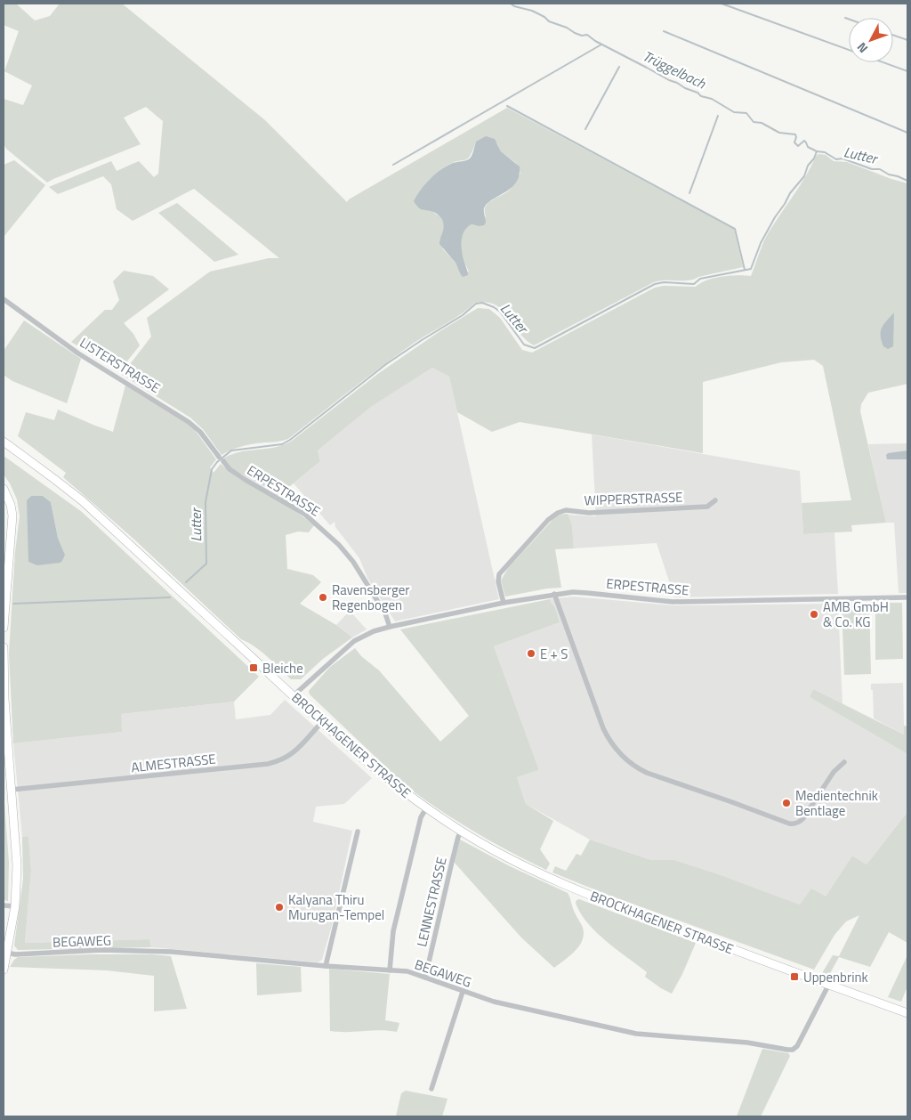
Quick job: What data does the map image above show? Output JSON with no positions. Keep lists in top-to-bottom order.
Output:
{
  "streets": {
    "main road": ["BROCKHAGENER STRASSE"],
    "street": [
      "LISTERSTRASSE",
      "ERPESTRASSE",
      "WIPPERSTRASSE",
      "ALMESTRASSE",
      "LENNESTRASSE",
      "BEGAWEG"
    ]
  },
  "crossings": [
    ["ERPESTRASSE", "WIPPERSTRASSE"],
    ["ERPESTRASSE", "BROCKHAGENER STRASSE"],
    ["BROCKHAGENER STRASSE", "ALMESTRASSE"],
    ["BROCKHAGENER STRASSE", "LENNESTRASSE"],
    ["BROCKHAGENER STRASSE", "BEGAWEG"],
    ["LENNESTRASSE", "BEGAWEG"]
  ],
  "water": ["Trüggelbach", "Lutter"],
  "places": {
    "other": [
      "Ravensberger Regenbogen",
      "AMB GmbH & Co. KG",
      "E + S",
      "Medientechnik Bentlage",
      "Kalyana Thiru Murugan-Tempel"
    ],
    "transit": ["Bleiche", "Uppenbrink"]
  },
  "north": "bottom left"
}
